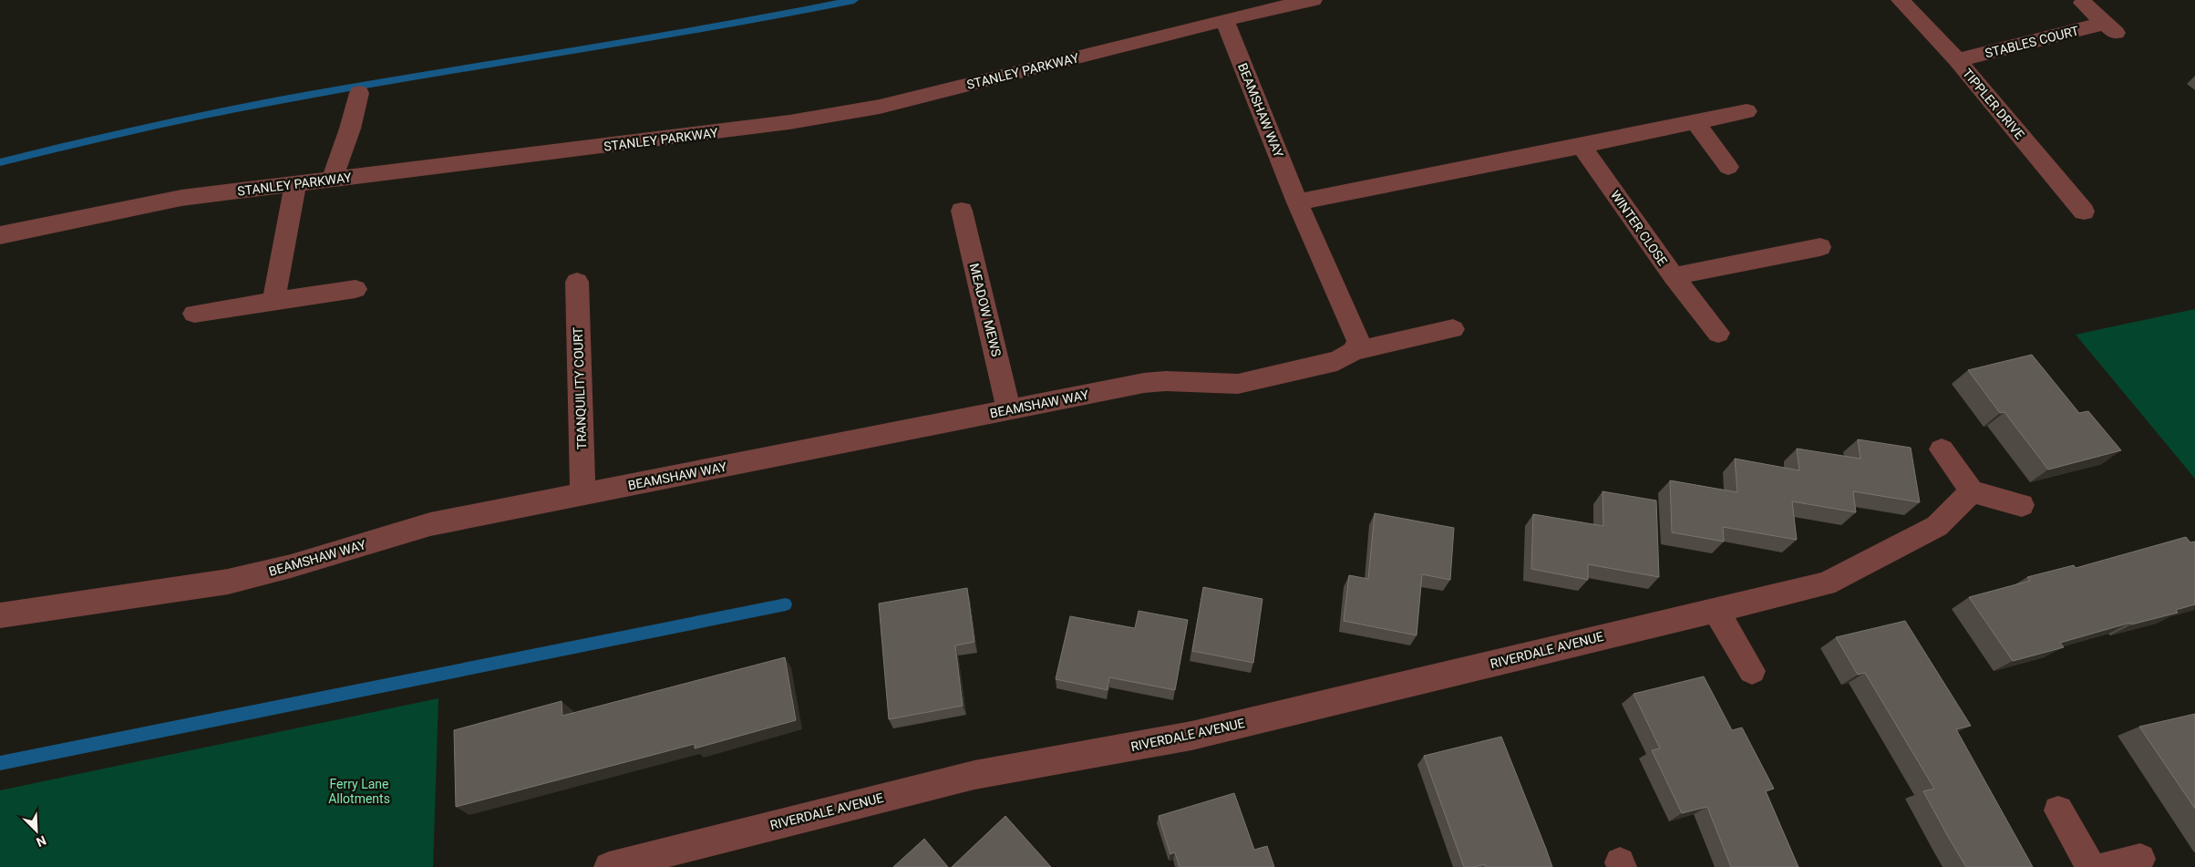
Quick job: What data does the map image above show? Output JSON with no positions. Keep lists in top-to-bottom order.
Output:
{
  "streets": {
    "street": [
      "STABLES COURT",
      "STANLEY PARKWAY",
      "TIPPLER DRIVE",
      "BEAMSHAW WAY",
      "WINTER CLOSE",
      "MEADOW MEWS",
      "TRANQUILITY COURT",
      "RIVERDALE AVENUE"
    ]
  },
  "crossings": [
    ["STABLES COURT", "TIPPLER DRIVE"],
    ["STANLEY PARKWAY", "BEAMSHAW WAY"],
    ["BEAMSHAW WAY", "MEADOW MEWS"],
    ["BEAMSHAW WAY", "TRANQUILITY COURT"]
  ],
  "parks": ["Ferry Lane Allotments"],
  "north": "bottom right"
}
